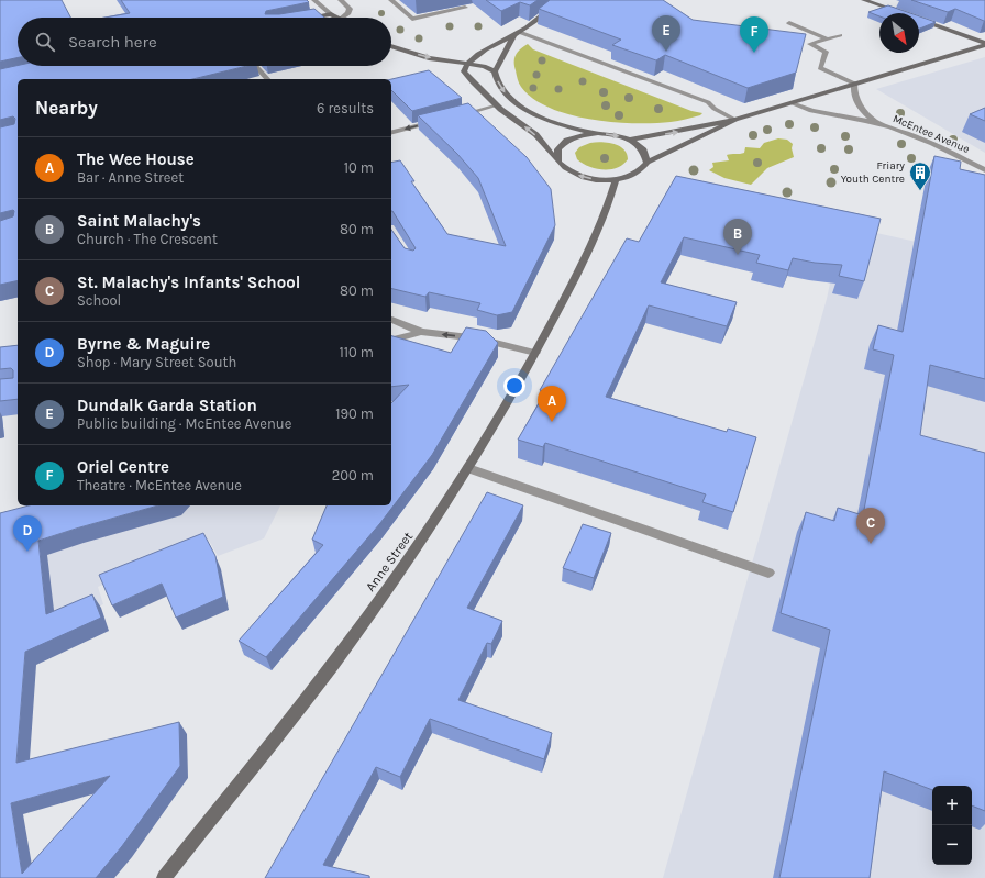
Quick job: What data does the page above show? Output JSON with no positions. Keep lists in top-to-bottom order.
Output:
{
  "streets": {
    "main road": ["Anne Street"],
    "street": ["McEntee Avenue"]
  },
  "places": {
    "building": ["Friary Youth Centre"]
  },
  "north": "bottom right",
  "page": {
    "pins": [
      "E",
      "F",
      "B",
      "A",
      "C",
      "D"
    ],
    "search": "Search here",
    "heading": ["Nearby", "6 results"],
    "list": [
      {
        "mark": "A",
        "name": "The Wee House",
        "note": "Bar · Anne Street",
        "value": "10 m"
      },
      {
        "mark": "B",
        "name": "Saint Malachy's",
        "note": "Church · The Crescent",
        "value": "80 m"
      },
      {
        "mark": "C",
        "name": "St. Malachy's Infants' School",
        "note": "School",
        "value": "80 m"
      },
      {
        "mark": "D",
        "name": "Byrne & Maguire",
        "note": "Shop · Mary Street South",
        "value": "110 m"
      },
      {
        "mark": "E",
        "name": "Dundalk Garda Station",
        "note": "Public building · McEntee Avenue",
        "value": "190 m"
      },
      {
        "mark": "F",
        "name": "Oriel Centre",
        "note": "Theatre · McEntee Avenue",
        "value": "200 m"
      }
    ],
    "map_buttons": ["+", "−"]
  }
}
